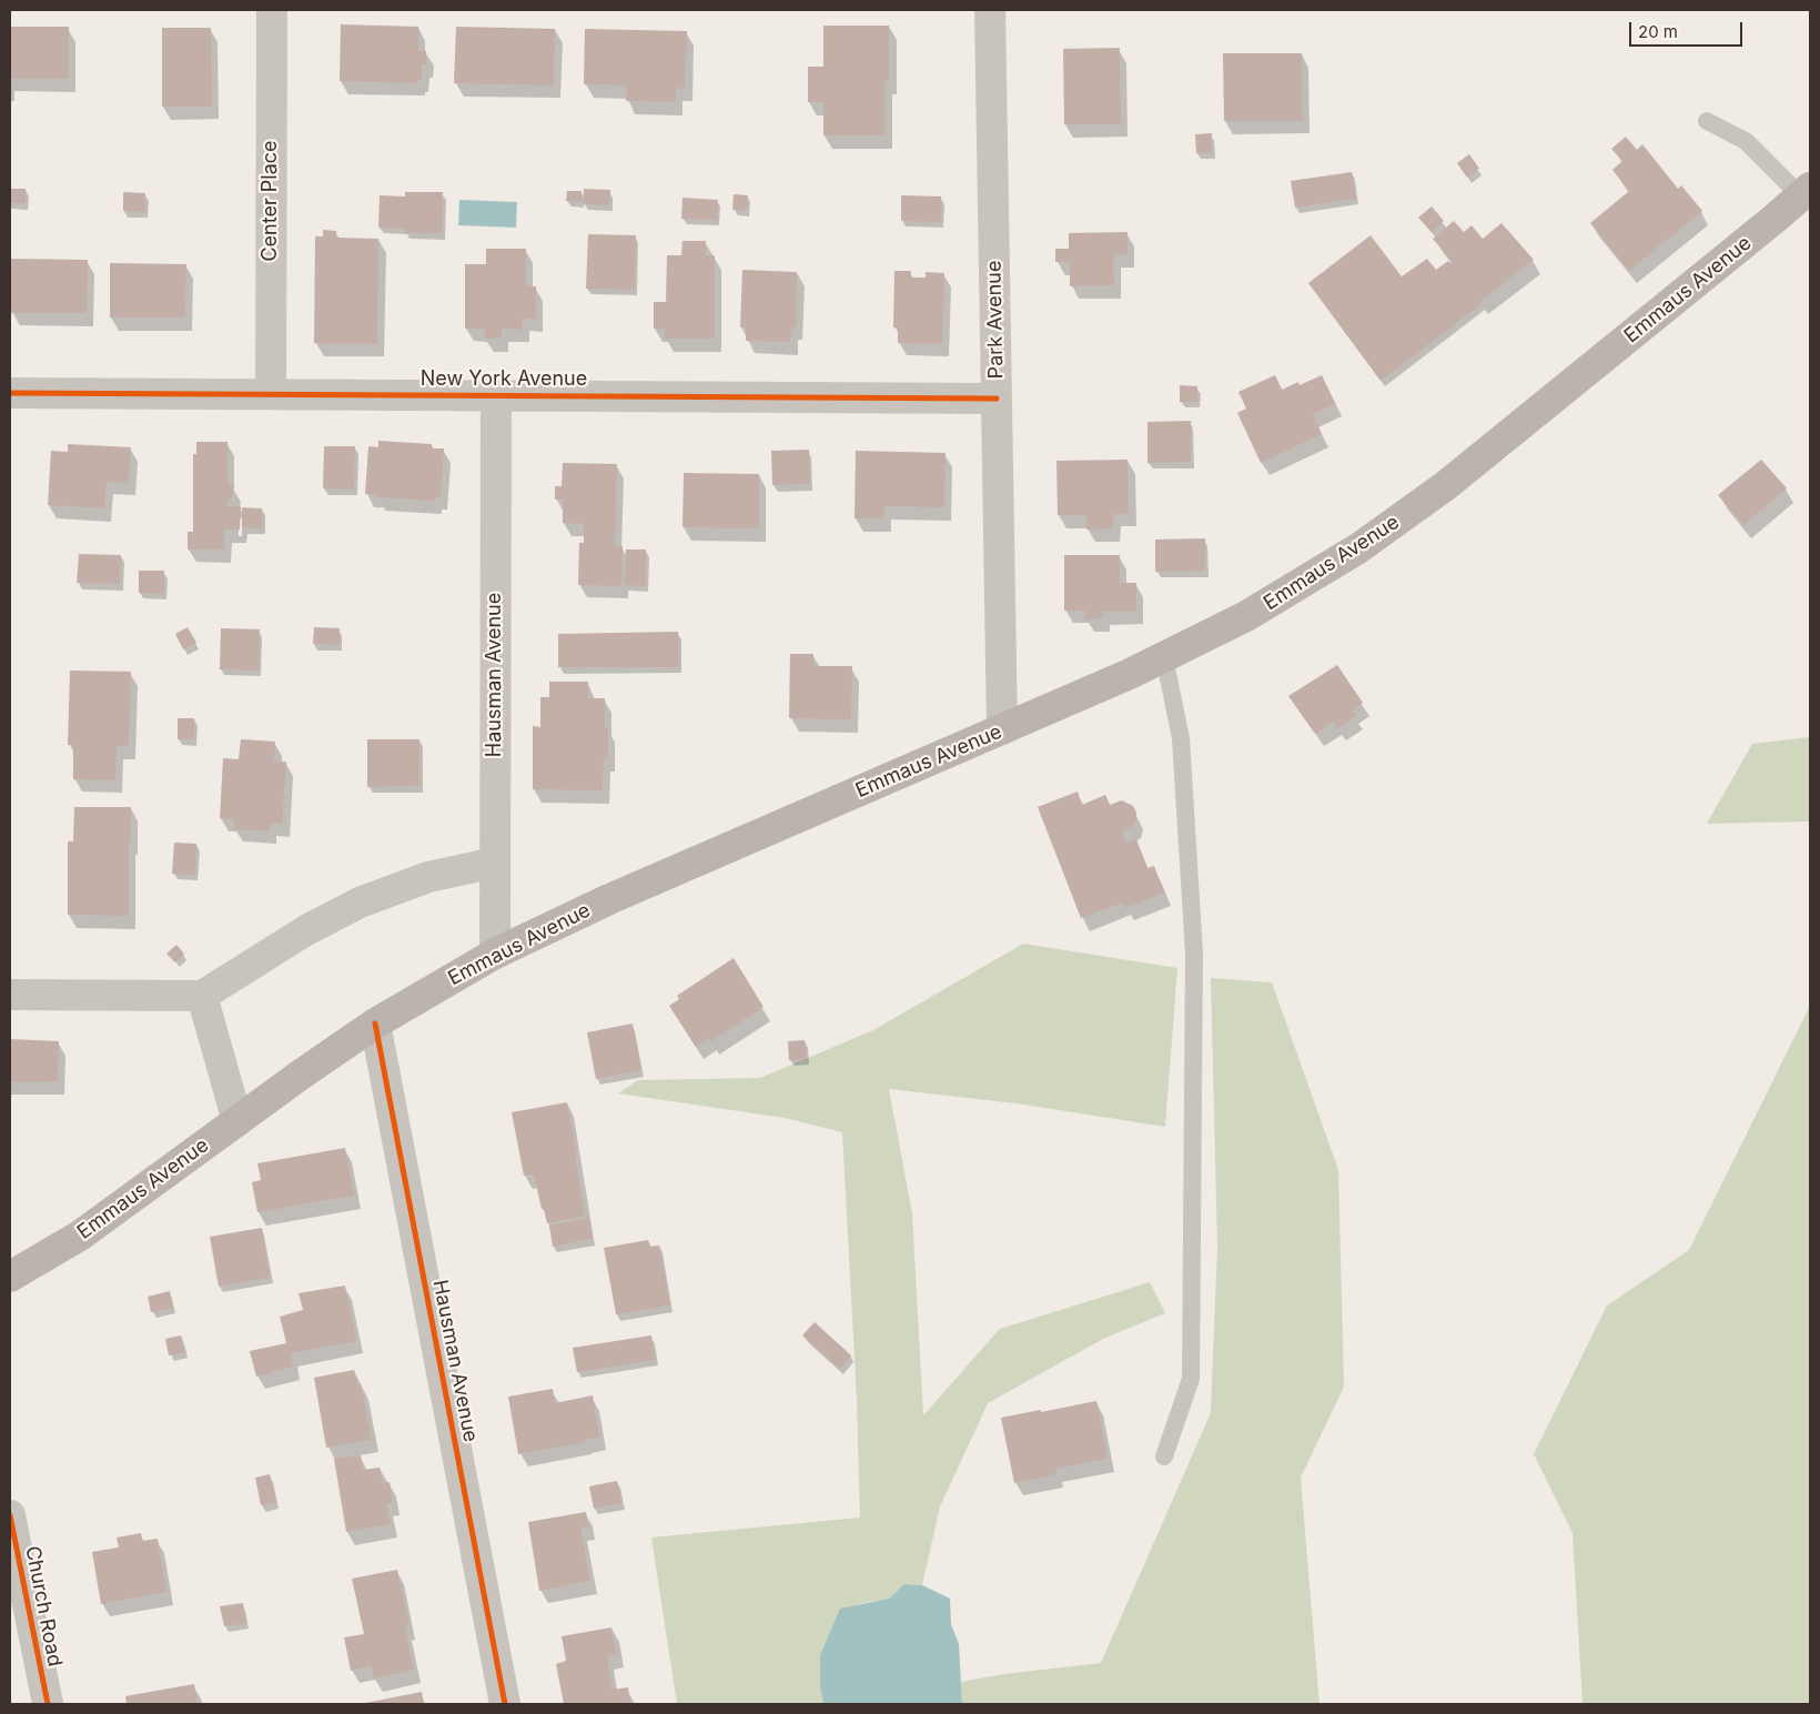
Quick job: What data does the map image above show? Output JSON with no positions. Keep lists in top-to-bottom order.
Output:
{
  "streets": {
    "main road": ["Emmaus Avenue"],
    "street": [
      "Center Place",
      "Park Avenue",
      "New York Avenue",
      "Hausman Avenue",
      "Church Road"
    ]
  },
  "crossings": [
    ["Center Place", "New York Avenue"],
    ["Emmaus Avenue", "Park Avenue"],
    ["Emmaus Avenue", "Hausman Avenue"],
    ["Park Avenue", "New York Avenue"],
    ["New York Avenue", "Hausman Avenue"]
  ],
  "scale_bar": "20 m"
}
